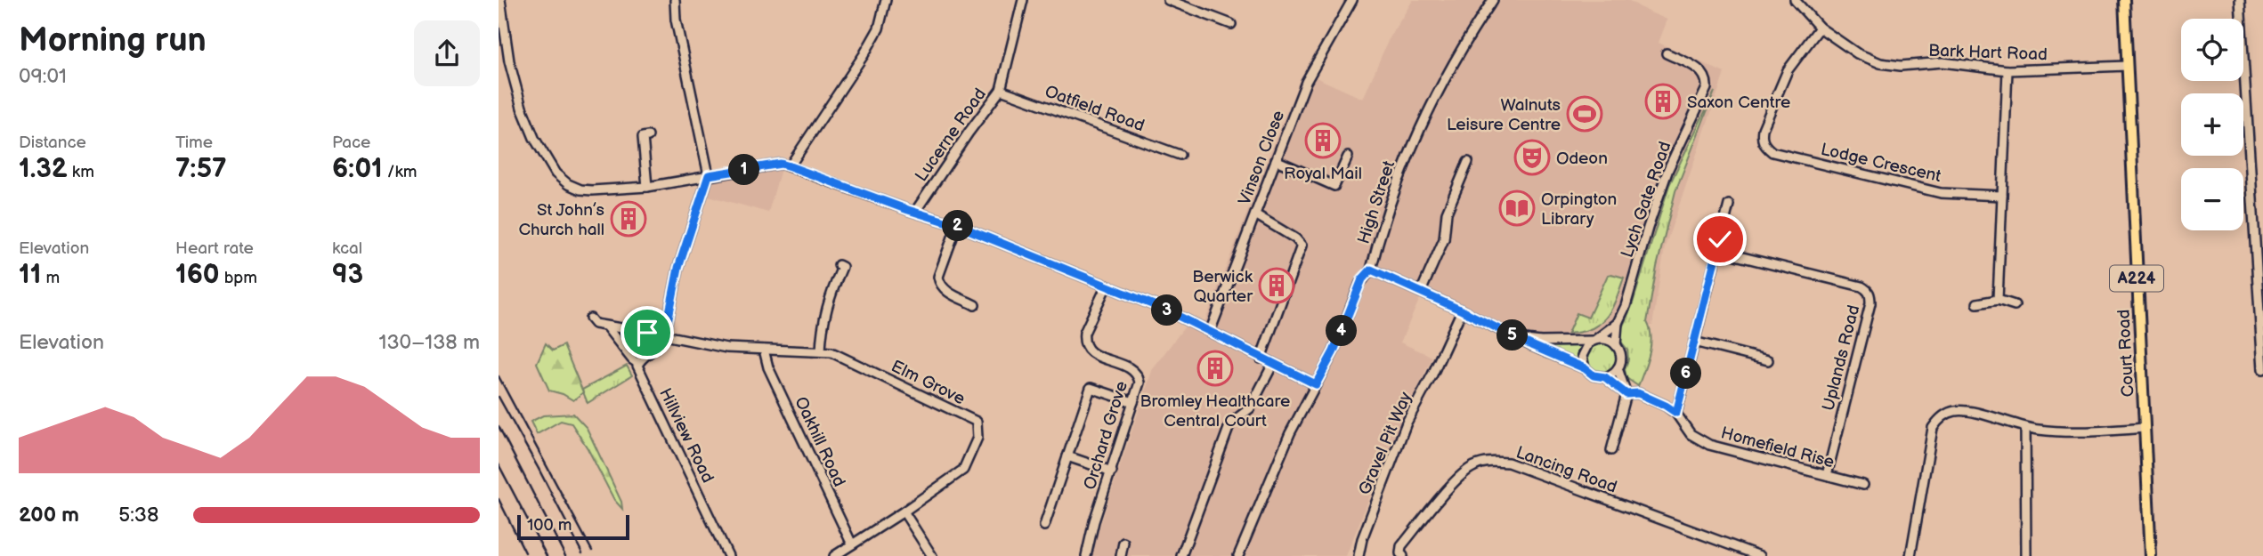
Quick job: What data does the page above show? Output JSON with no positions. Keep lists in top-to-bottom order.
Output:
{
  "streets": {
    "main road": ["A224", "Court Road"],
    "street": [
      "Bark Hart Road",
      "Oatfield Road",
      "Lucerne Road",
      "Vinson Close",
      "Lodge Crescent",
      "Lych Gate Road",
      "High Street",
      "Uplands Road",
      "Elm Grove",
      "Hillview Road",
      "Orchard Grove",
      "Oakhill Road",
      "Gravel Pit Way",
      "Homefield Rise",
      "Lancing Road"
    ]
  },
  "crossings": [
    ["Bark Hart Road", "Lodge Crescent"],
    ["Bark Hart Road", "Court Road"],
    ["Oatfield Road", "Lucerne Road"],
    ["Lych Gate Road", "Homefield Rise"],
    ["High Street", "Homefield Rise"],
    ["Uplands Road", "Homefield Rise"],
    ["Elm Grove", "Hillview Road"],
    ["Elm Grove", "Oakhill Road"],
    ["Gravel Pit Way", "Homefield Rise"]
  ],
  "places": {
    "building": [
      "Saxon Centre",
      "Royal Mail",
      "St John’s Church hall",
      "Berwick Quarter",
      "Bromley Healthcare Central Court"
    ],
    "sports": ["Walnuts Leisure Centre"],
    "theatre": ["Odeon"],
    "library": ["Orpington Library"]
  },
  "scale_bar": "100 m",
  "page": {
    "heading": ["Morning run", "09:01"],
    "map_buttons": ["+", "−"],
    "stats": [
      ["Distance", "1.32 km"],
      ["Time", "7:57"],
      ["Pace", "6:01 /km"],
      ["Elevation", "11 m"],
      ["Heart rate", "160 bpm"],
      ["kcal", "93"]
    ],
    "pins": [
      "1",
      "2",
      "3",
      "4",
      "5",
      "6"
    ],
    "chart": ["Elevation", "130–138 m"],
    "list": [
      {
        "name": "200 m",
        "note": "5:38"
      }
    ],
    "scale": "100 m"
  }
}
